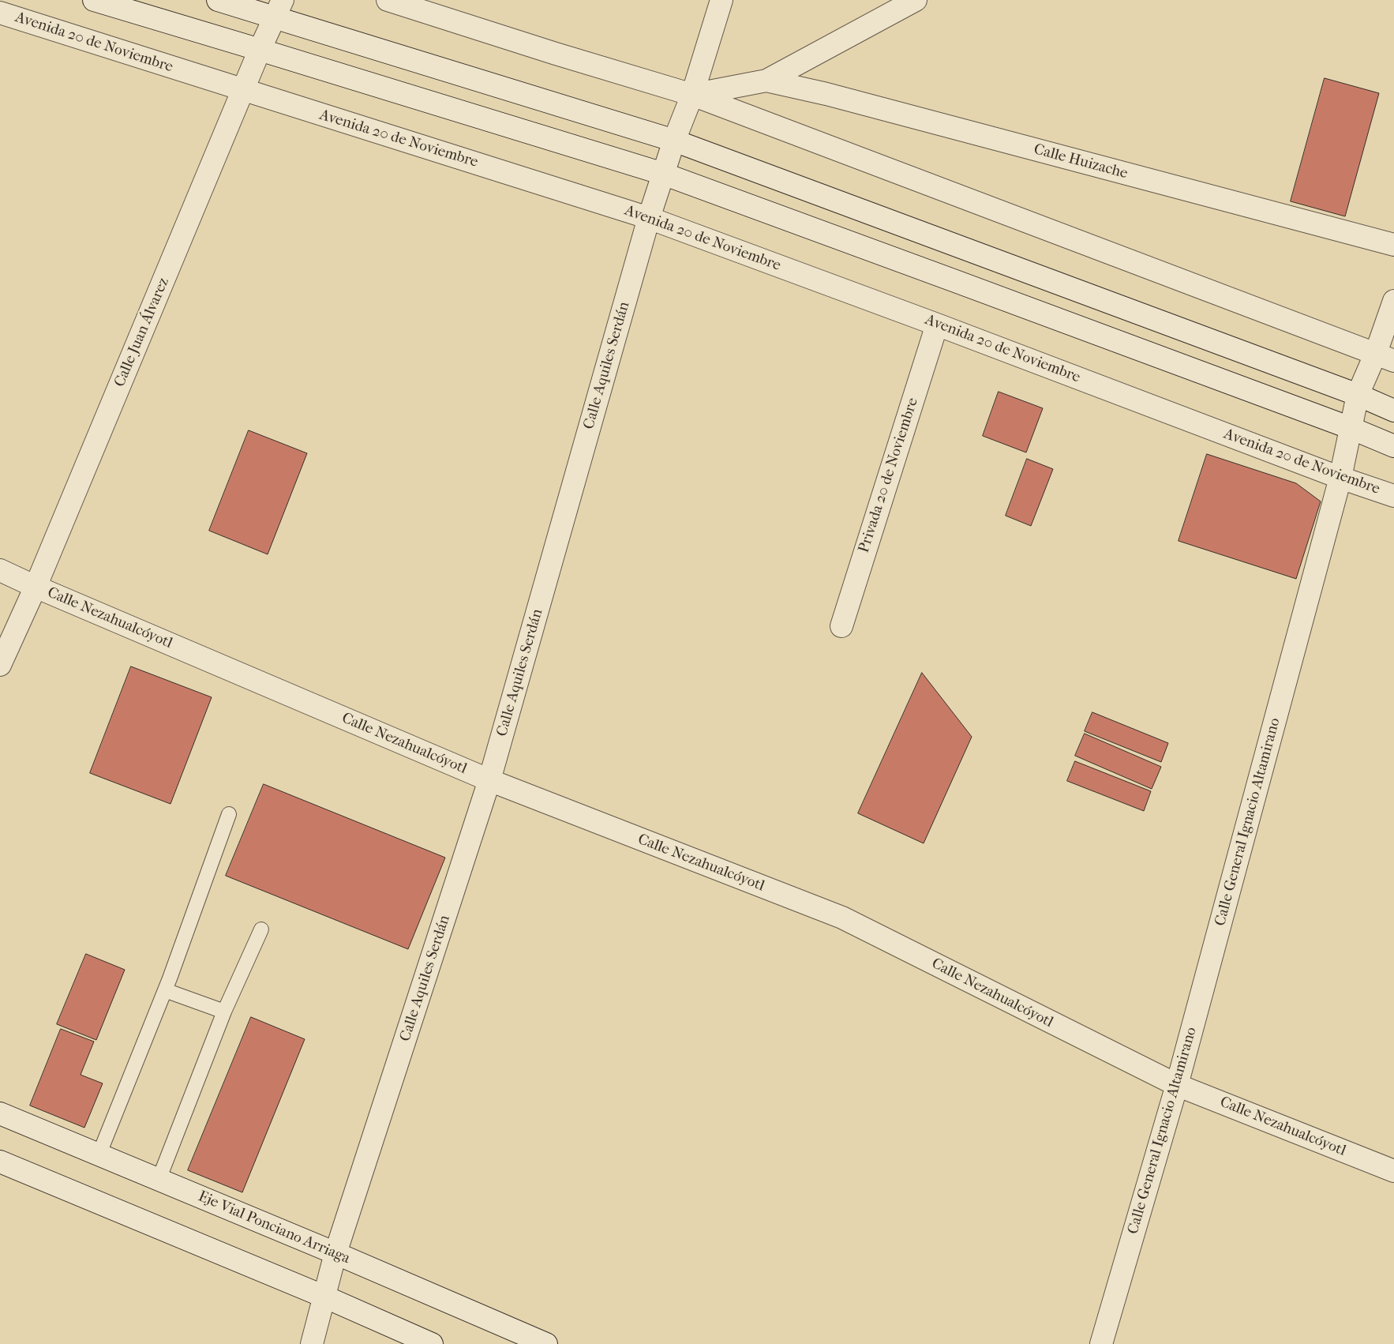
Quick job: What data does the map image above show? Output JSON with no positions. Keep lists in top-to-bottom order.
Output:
{
  "streets": {
    "street": [
      "Avenida 20 de Noviembre",
      "Calle Huizache",
      "Calle Juan Álvarez",
      "Calle Aquiles Serdán",
      "Privada 20 de Noviembre",
      "Calle Nezahualcóyotl",
      "Calle General Ignacio Altamirano",
      "Eje Vial Ponciano Arriaga"
    ]
  },
  "crossings": [
    ["Avenida 20 de Noviembre", "Calle Juan Álvarez"],
    ["Avenida 20 de Noviembre", "Calle Aquiles Serdán"],
    ["Avenida 20 de Noviembre", "Privada 20 de Noviembre"],
    ["Avenida 20 de Noviembre", "Calle General Ignacio Altamirano"],
    ["Calle Juan Álvarez", "Calle Nezahualcóyotl"],
    ["Calle Aquiles Serdán", "Calle Nezahualcóyotl"],
    ["Calle Aquiles Serdán", "Eje Vial Ponciano Arriaga"],
    ["Calle Nezahualcóyotl", "Calle General Ignacio Altamirano"]
  ]
}
